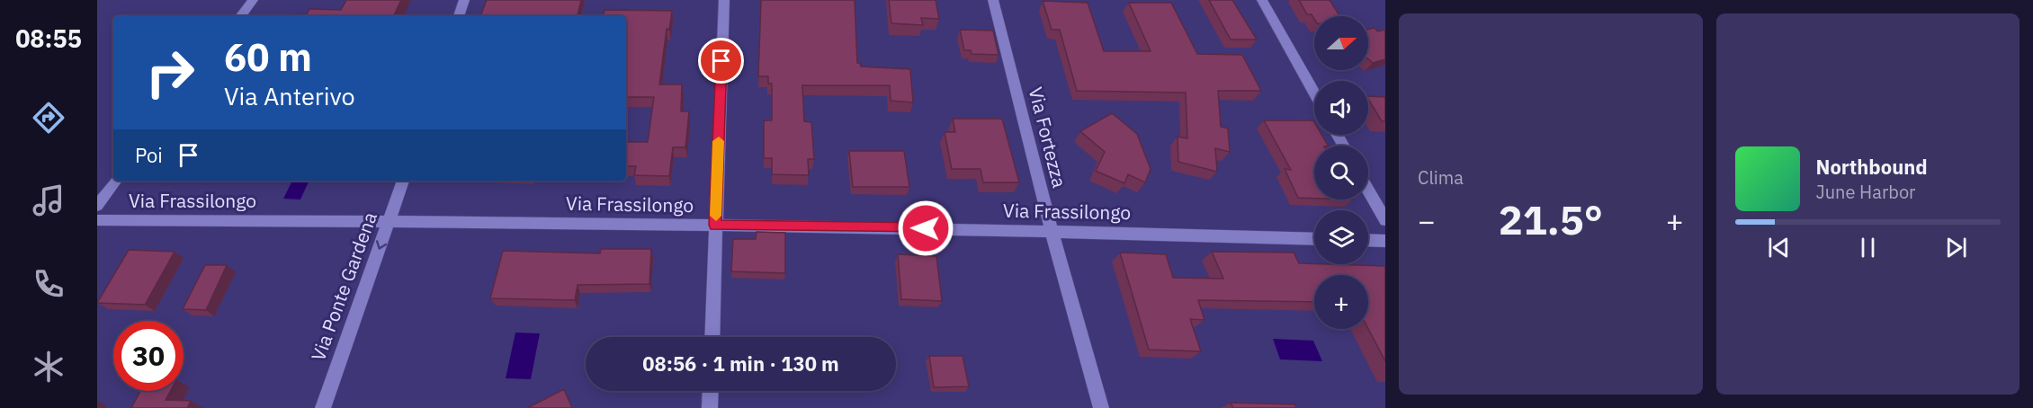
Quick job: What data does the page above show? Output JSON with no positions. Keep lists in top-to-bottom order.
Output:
{
  "streets": {
    "street": ["Via Fortezza", "Via Frassilongo", "Via Ponte Gardena"]
  },
  "crossings": [
    ["Via Fortezza", "Via Frassilongo"],
    ["Via Frassilongo", "Via Ponte Gardena"]
  ],
  "one_way": ["Via Ponte Gardena"],
  "north": "right",
  "page": {
    "tabs": "08:55",
    "tile": "Clima",
    "map_buttons": "+",
    "turn": ["60 m", "Via Anterivo"],
    "then": "Poi",
    "song": ["Northbound", "June Harbor"],
    "heat": ["−", "21.5°", "+"],
    "limit": "30",
    "trip": "08:56 · 1 min · 130 m"
  }
}
